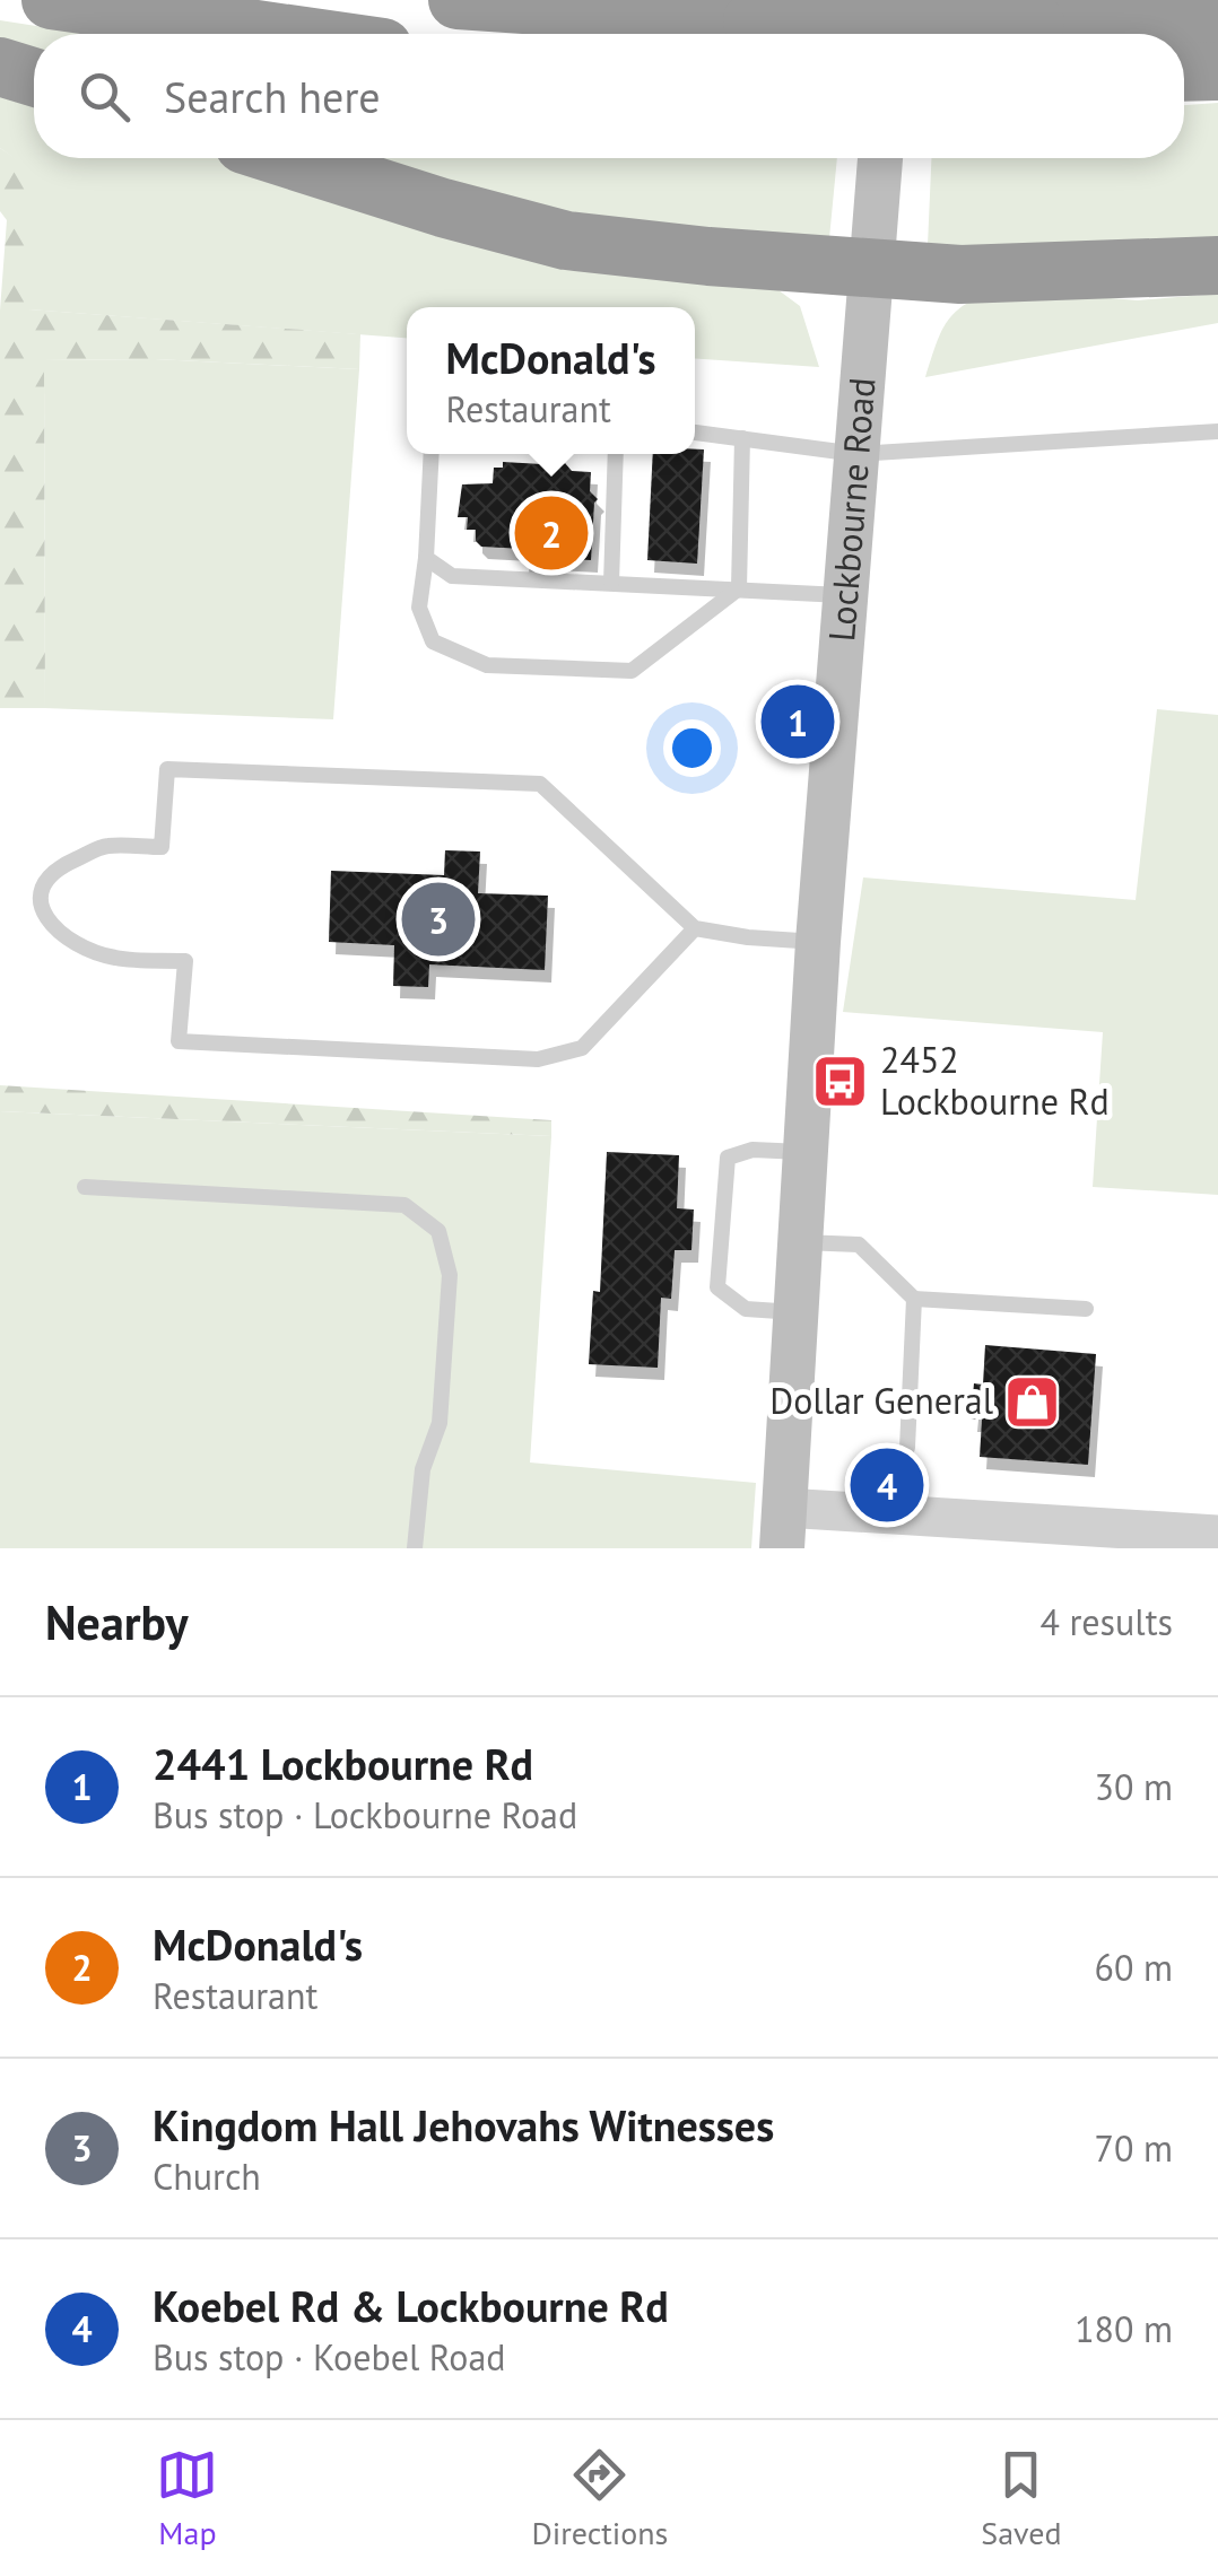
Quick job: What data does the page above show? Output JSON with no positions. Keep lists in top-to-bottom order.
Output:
{
  "streets": {
    "main road": ["Lockbourne Road"]
  },
  "places": {
    "bus stop": ["2452 Lockbourne Rd"],
    "shop": ["Dollar General"]
  },
  "page": {
    "search": "Search here",
    "popup": ["McDonald's", "Restaurant"],
    "pins": [
      "2",
      "1",
      "3",
      "4"
    ],
    "heading": ["Nearby", "4 results"],
    "list": [
      {
        "mark": "1",
        "name": "2441 Lockbourne Rd",
        "note": "Bus stop · Lockbourne Road",
        "value": "30 m"
      },
      {
        "mark": "2",
        "name": "McDonald's",
        "note": "Restaurant",
        "value": "60 m"
      },
      {
        "mark": "3",
        "name": "Kingdom Hall Jehovahs Witnesses",
        "note": "Church",
        "value": "70 m"
      },
      {
        "mark": "4",
        "name": "Koebel Rd & Lockbourne Rd",
        "note": "Bus stop · Koebel Road",
        "value": "180 m"
      }
    ],
    "nav": ["Map", "Directions", "Saved"]
  }
}
